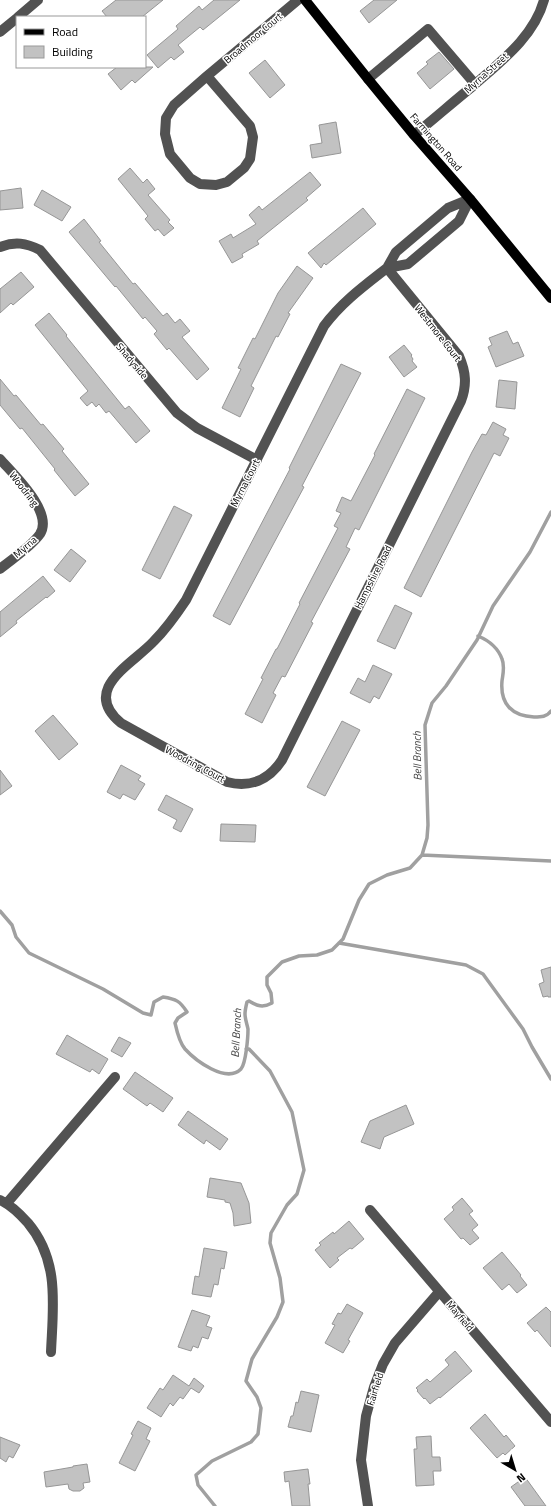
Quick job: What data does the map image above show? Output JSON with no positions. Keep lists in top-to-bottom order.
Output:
{
  "streets": {
    "main road": ["Farmington Road"],
    "street": [
      "Broadmoor Court",
      "Myrna Street",
      "Westmore Court",
      "Shadyside",
      "Myrna Court",
      "Woodring",
      "Myrna",
      "Hampshire Road",
      "Woodring Court",
      "Mayfield",
      "Fairfield"
    ]
  },
  "crossings": [
    ["Myrna Street", "Farmington Road"],
    ["Farmington Road", "Myrna Court"],
    ["Westmore Court", "Myrna Court"],
    ["Westmore Court", "Hampshire Road"],
    ["Shadyside", "Myrna Court"],
    ["Myrna Court", "Woodring Court"],
    ["Woodring", "Myrna"],
    ["Hampshire Road", "Woodring Court"],
    ["Mayfield", "Fairfield"]
  ],
  "water": ["Bell Branch"],
  "legend": ["Road", "Building"],
  "north": "bottom right"
}
